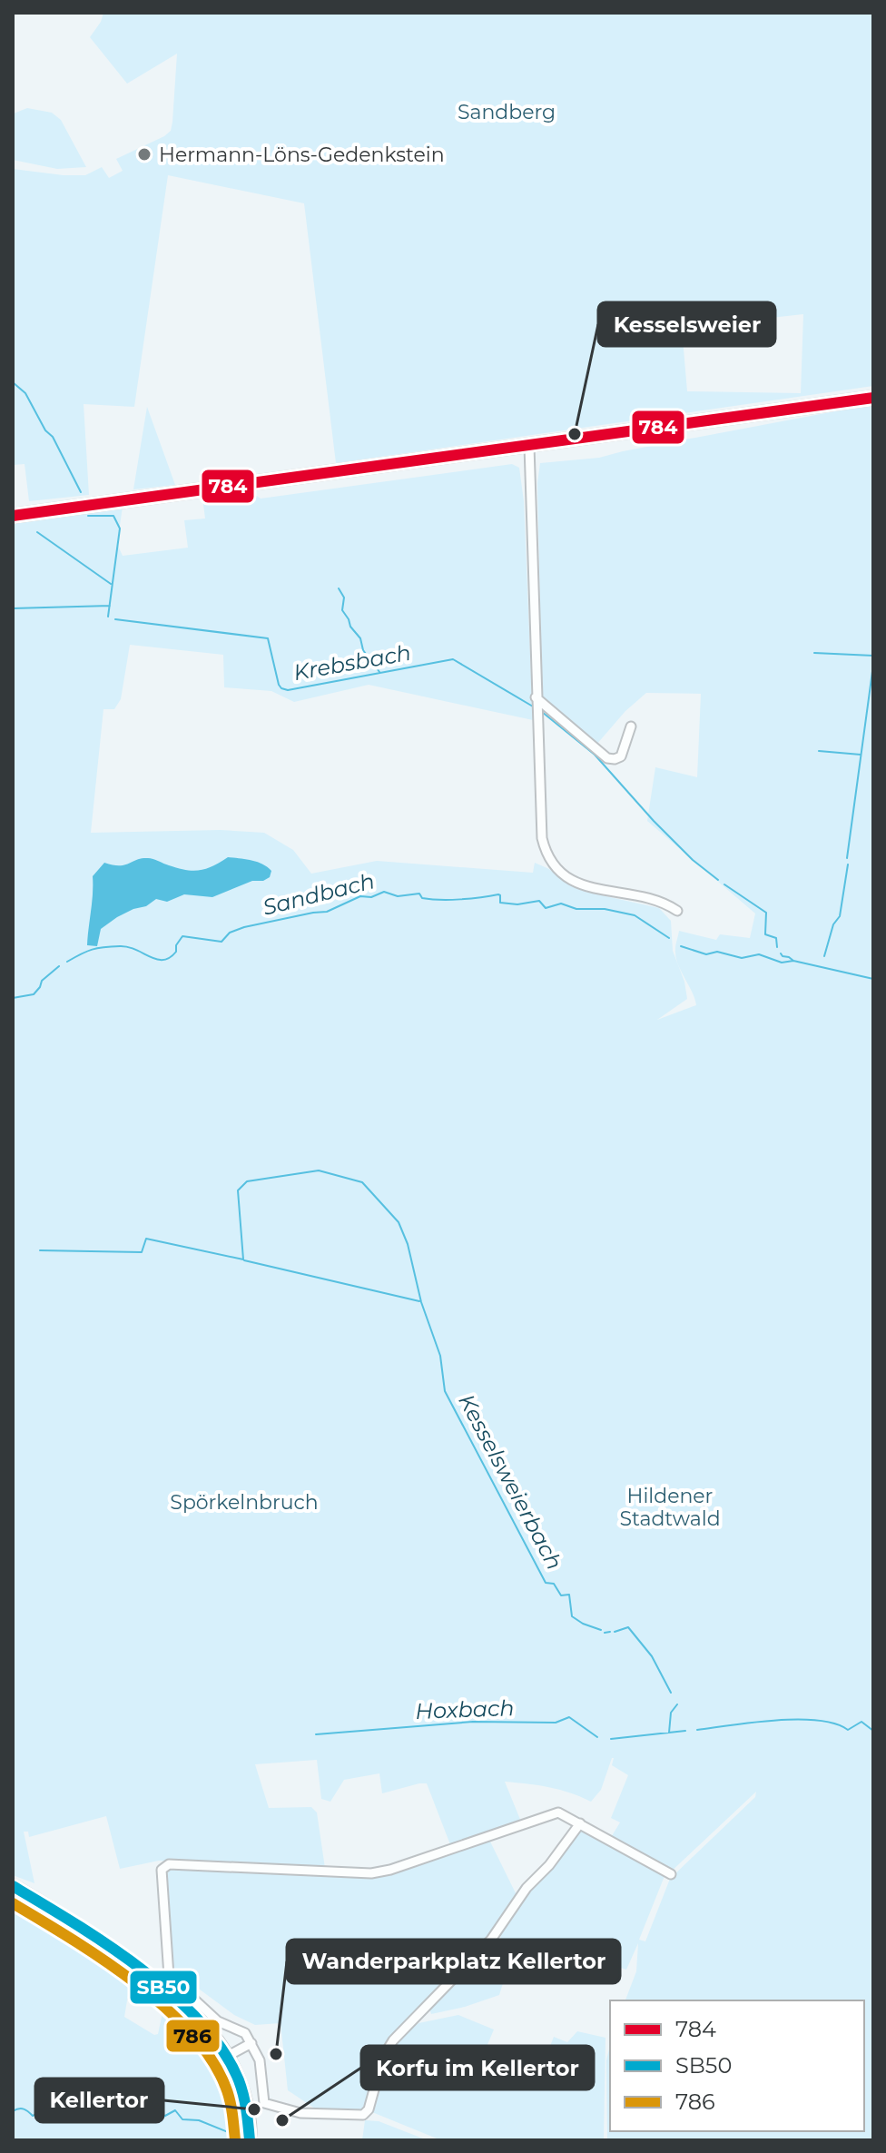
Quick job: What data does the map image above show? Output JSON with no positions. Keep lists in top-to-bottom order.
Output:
{
  "water": [
    "Krebsbach",
    "Sandbach",
    "Kesselsweierbach",
    "Hoxbach"
  ],
  "parks": ["Sandberg", "Hildener Stadtwald", "Spörkelnbruch"],
  "places": [
    "Hermann-Löns-Gedenkstein",
    "Kesselsweier",
    "Wanderparkplatz Kellertor",
    "Kellertor",
    "Korfu im Kellertor"
  ],
  "lines": ["transit line 784", "transit line SB50", "transit line 786"],
  "legend": ["784", "SB50", "786"]
}
